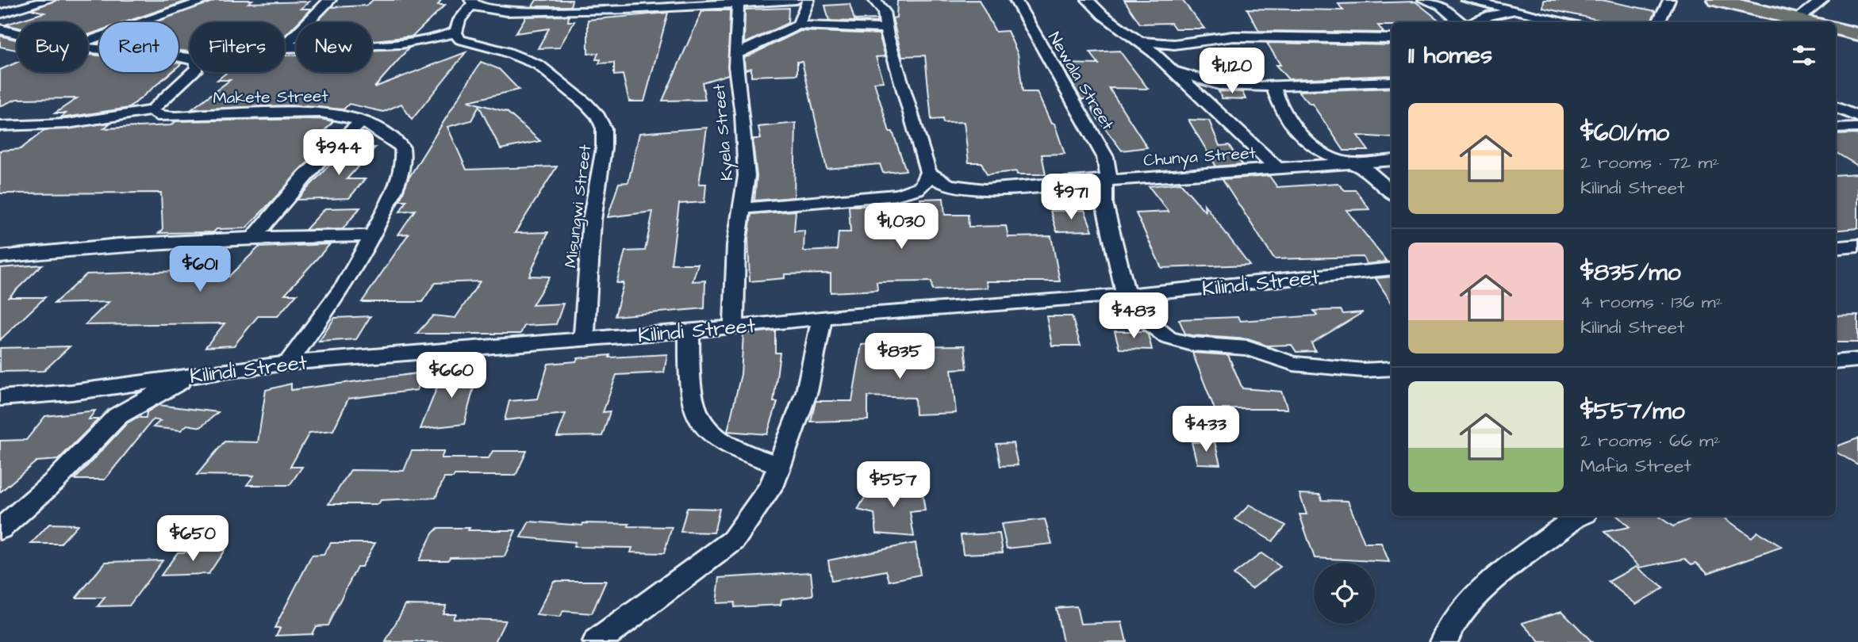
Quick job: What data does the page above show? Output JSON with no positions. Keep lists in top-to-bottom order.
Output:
{
  "streets": {
    "street": [
      "Newala Street",
      "Makete Street",
      "Kyela Street",
      "Chunya Street",
      "Misungwi Street",
      "Kilindi Street"
    ]
  },
  "crossings": [
    ["Newala Street", "Chunya Street"],
    ["Newala Street", "Kilindi Street"],
    ["Makete Street", "Kilindi Street"],
    ["Kyela Street", "Kilindi Street"],
    ["Misungwi Street", "Kilindi Street"]
  ],
  "page": {
    "chip": [
      "Buy",
      "Rent",
      "Filters",
      "New"
    ],
    "heading": "11 homes",
    "price": [
      "$1,120",
      "$944",
      "$971",
      "$1,030",
      "$601",
      "$483",
      "$835",
      "$660",
      "$433",
      "$557",
      "$650"
    ],
    "list": [
      {
        "name": "$601/mo",
        "note": "2 rooms · 72 m² · Kilindi Street"
      },
      {
        "name": "$835/mo",
        "note": "4 rooms · 136 m² · Kilindi Street"
      },
      {
        "name": "$557/mo",
        "note": "2 rooms · 66 m² · Mafia Street"
      }
    ]
  }
}
